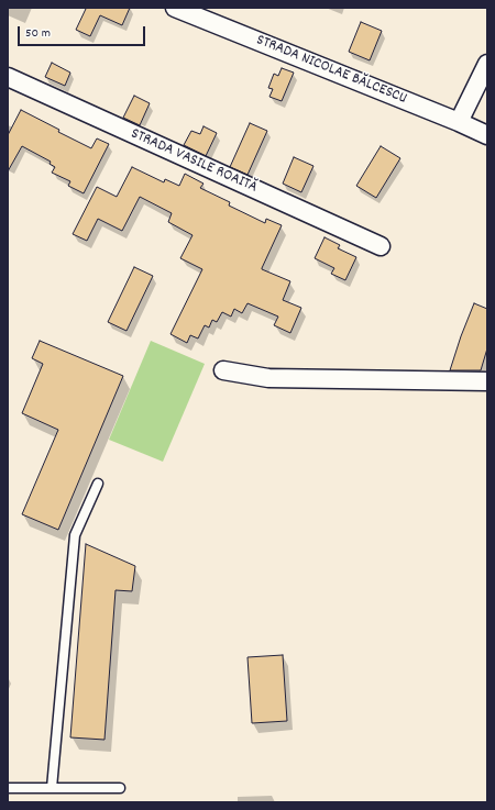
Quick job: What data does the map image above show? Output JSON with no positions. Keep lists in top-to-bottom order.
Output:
{
  "streets": {
    "street": ["STRADA NICOLAE BĂLCESCU", "STRADA VASILE ROAITĂ"]
  },
  "scale_bar": "50 m"
}
